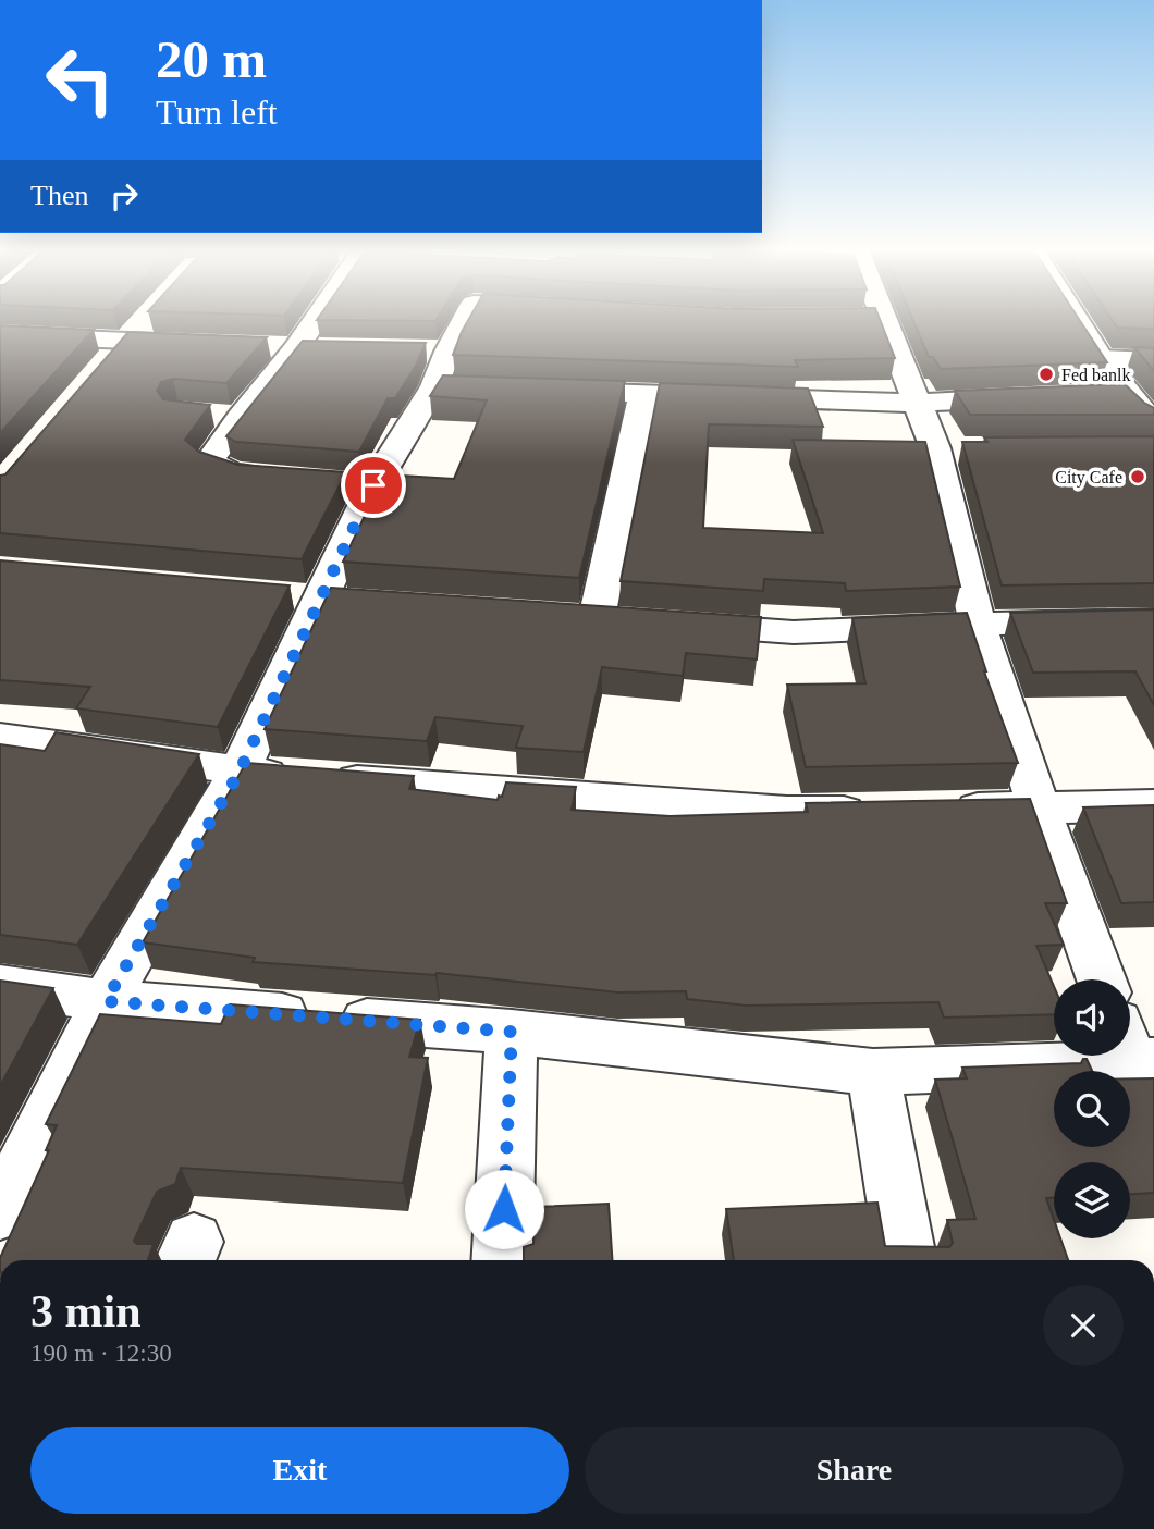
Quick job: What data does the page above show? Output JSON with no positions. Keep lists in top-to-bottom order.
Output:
{
  "places": ["Fed banlk", "City Cafe"],
  "page": {
    "turn": ["20 m", "Turn left"],
    "then": "Then",
    "heading": ["3 min", "190 m · 12:30"],
    "buttons": ["Exit", "Share"]
  }
}
